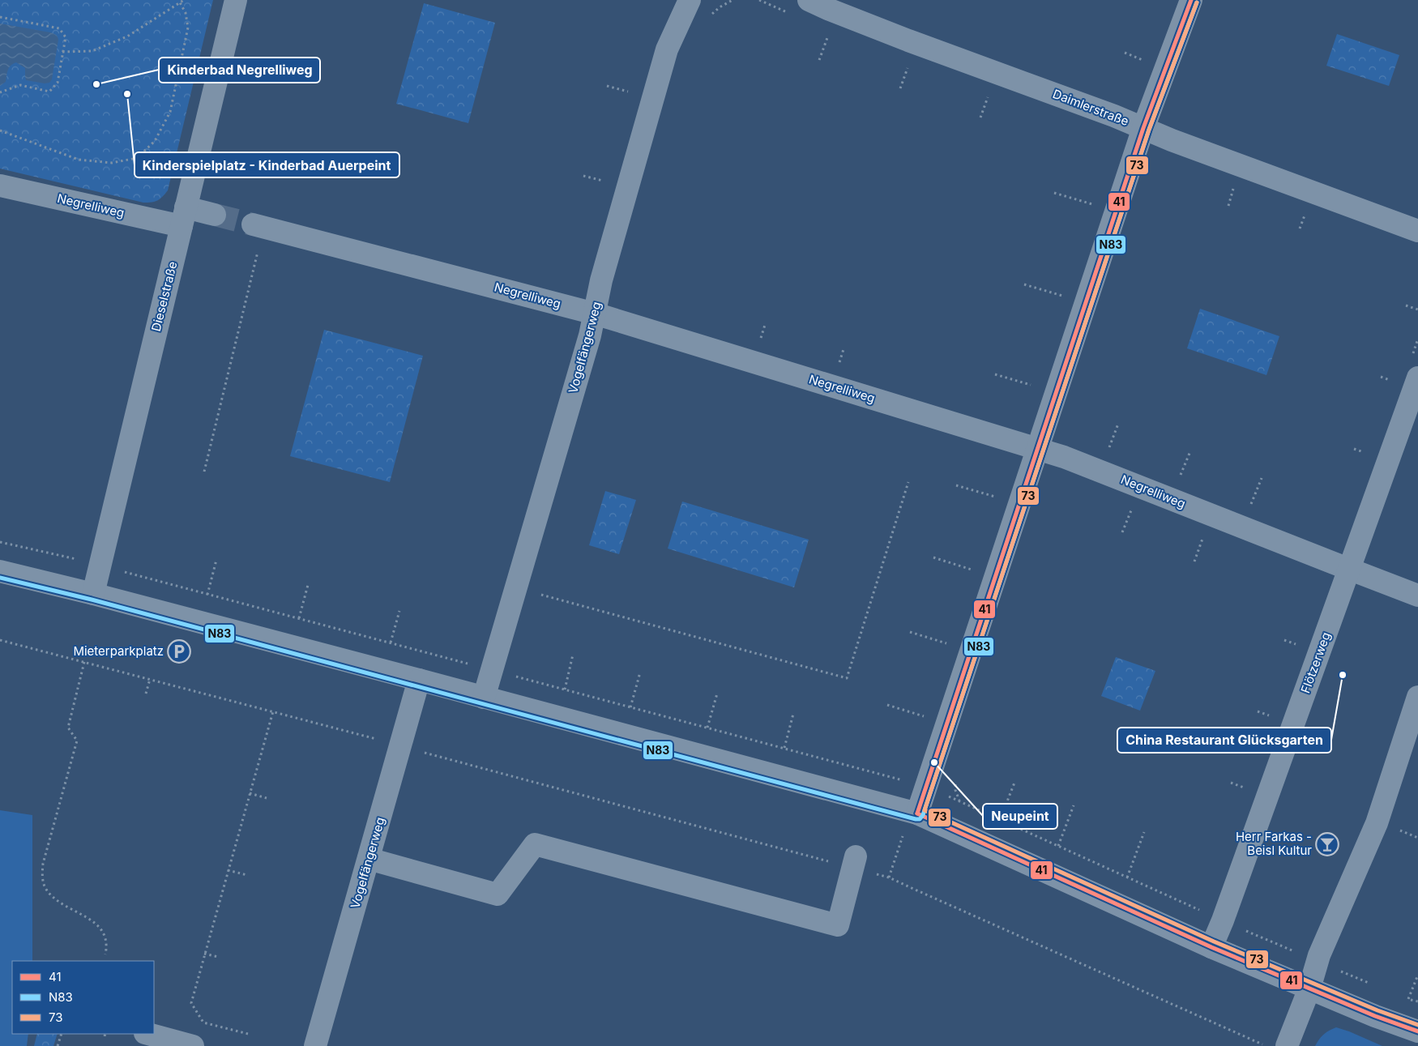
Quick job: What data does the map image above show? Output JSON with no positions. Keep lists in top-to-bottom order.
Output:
{
  "streets": {
    "street": [
      "Daimlerstraße",
      "Negrelliweg",
      "Dieselstraße",
      "Vogelfängerweg",
      "Flötzerweg"
    ]
  },
  "crossings": [
    ["Negrelliweg", "Dieselstraße"],
    ["Negrelliweg", "Vogelfängerweg"],
    ["Negrelliweg", "Flötzerweg"]
  ],
  "places": {
    "other": [
      "Kinderbad Negrelliweg",
      "Kinderspielplatz - Kinderbad Auerpeint",
      "China Restaurant Glücksgarten",
      "Neupeint"
    ],
    "parking": ["Mieterparkplatz"],
    "bar": ["Herr Farkas - Beisl Kultur"]
  },
  "lines": ["transit line 41", "transit line N83", "transit line 73"],
  "legend": ["41", "N83", "73"]
}
